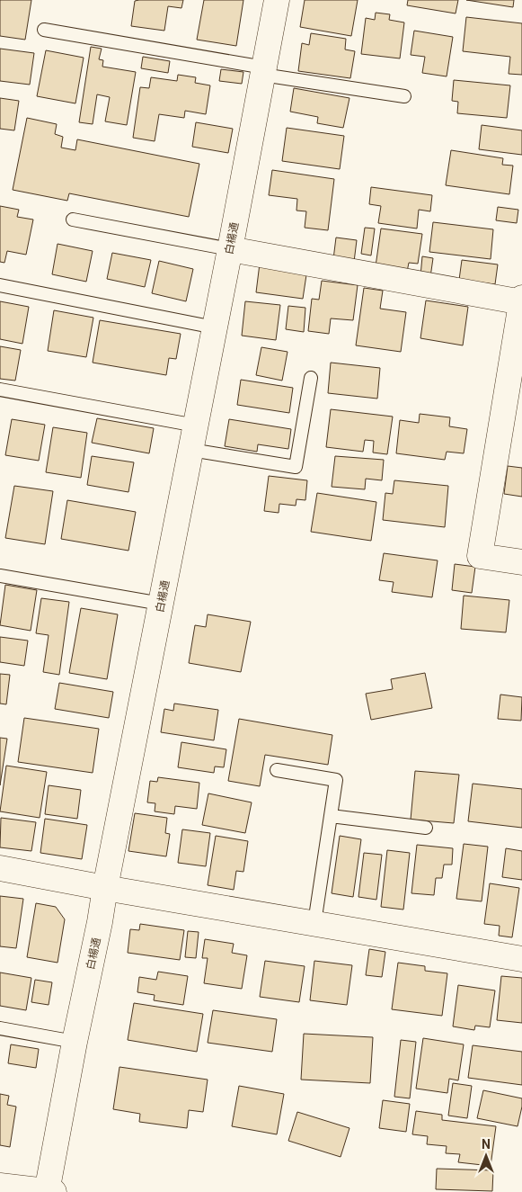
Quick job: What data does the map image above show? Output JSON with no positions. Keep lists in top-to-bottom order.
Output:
{
  "streets": {
    "street": ["白楊通"]
  },
  "north": "top"
}
